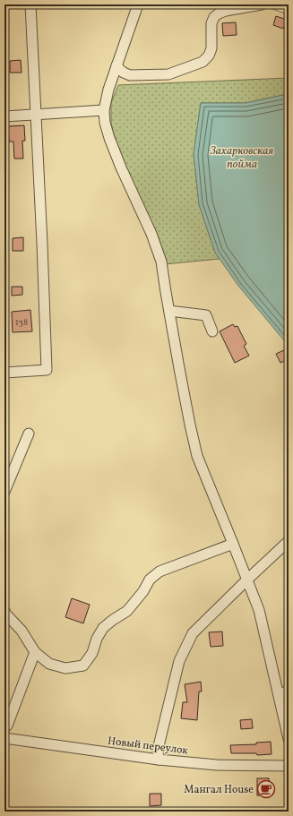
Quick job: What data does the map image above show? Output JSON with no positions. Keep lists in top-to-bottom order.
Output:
{
  "streets": {
    "street": ["Новый переулок"]
  },
  "water": ["Захарковская пойма"],
  "places": {
    "cafe": ["Мангал House"]
  },
  "house_numbers": ["138"]
}
